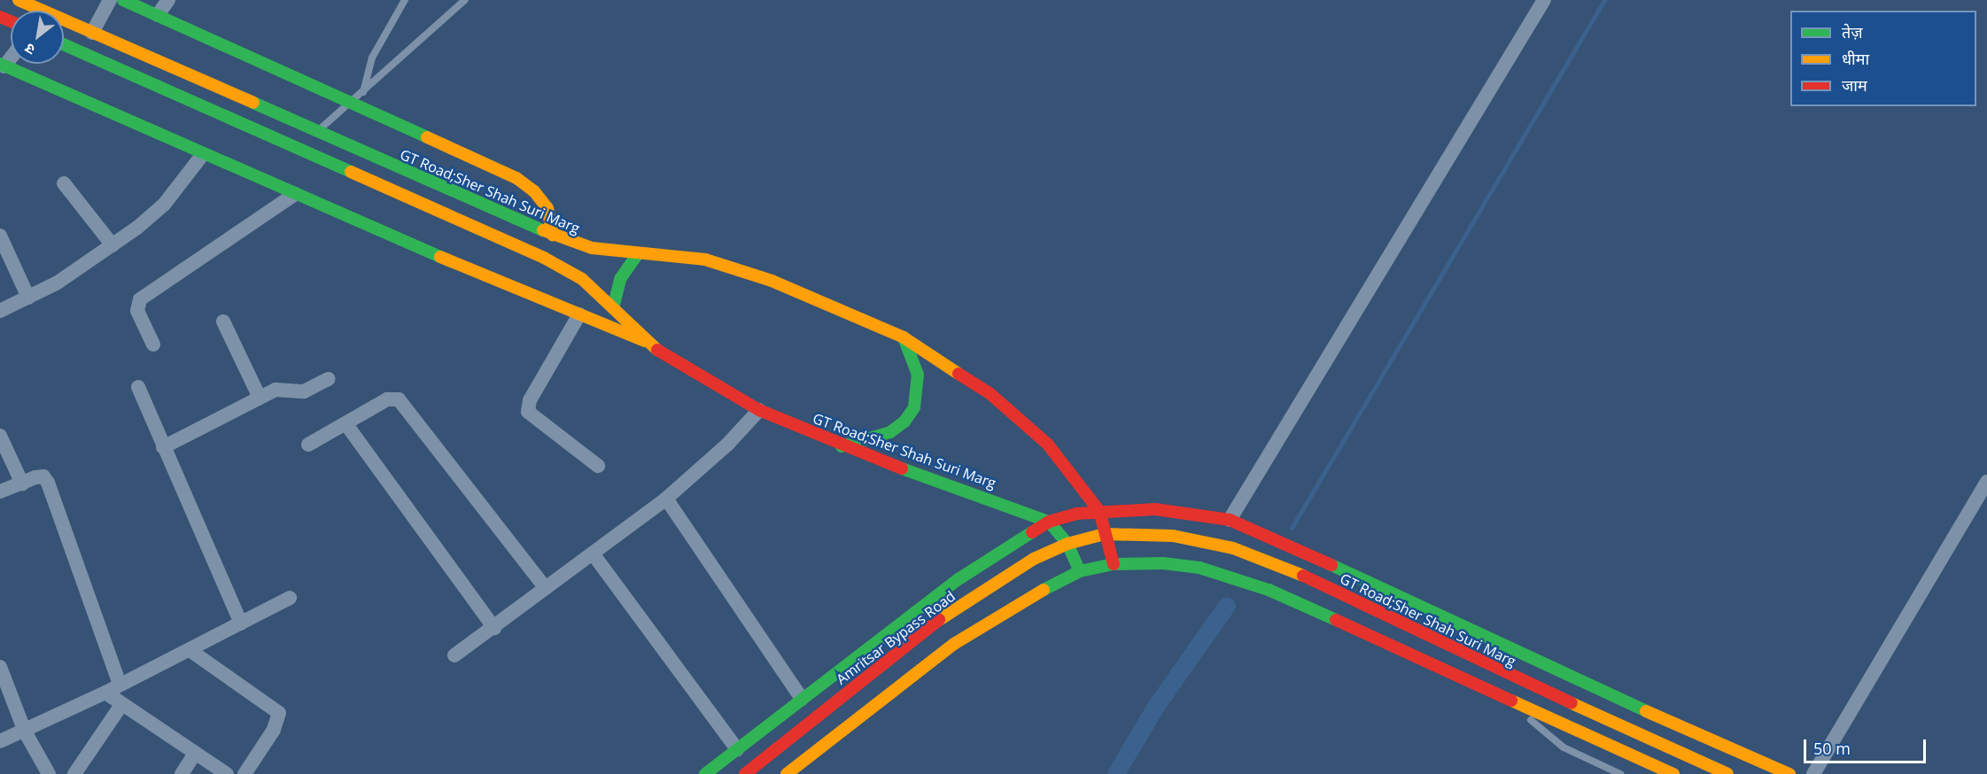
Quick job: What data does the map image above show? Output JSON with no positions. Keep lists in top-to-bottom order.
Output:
{
  "streets": {
    "main road": ["GT Road;Sher Shah Suri Marg", "Amritsar Bypass Road"]
  },
  "crossings": [
    ["GT Road;Sher Shah Suri Marg", "Amritsar Bypass Road"]
  ],
  "legend": ["तेज़", "धीमा", "जाम"],
  "scale_bar": "50 m",
  "north": "bottom left"
}
